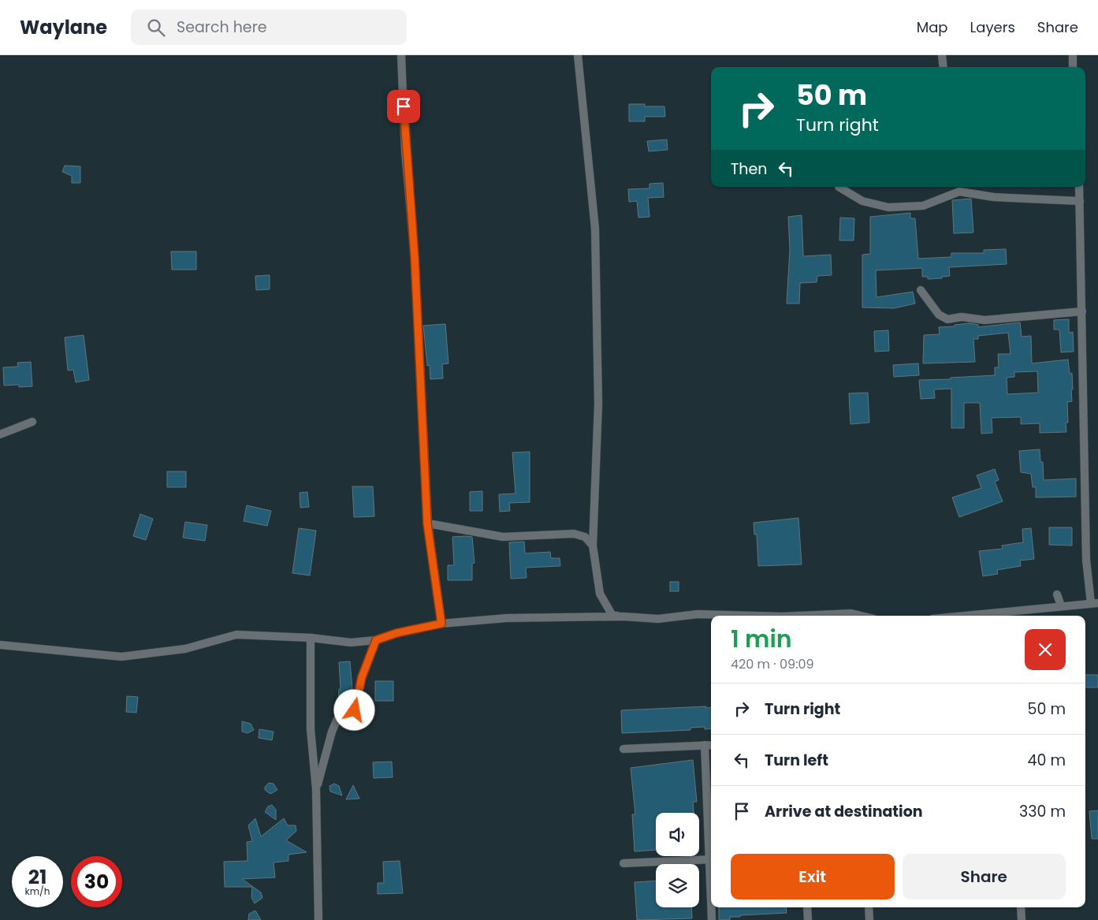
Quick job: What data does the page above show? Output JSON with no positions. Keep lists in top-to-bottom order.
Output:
{
  "page": {
    "header": "Waylane",
    "search": "Search here",
    "nav": ["Map", "Layers", "Share"],
    "turn": ["50 m", "Turn right"],
    "then": "Then",
    "heading": ["1 min", "420 m · 09:09"],
    "list": [
      {
        "name": "Turn right",
        "value": "50 m"
      },
      {
        "name": "Turn left",
        "value": "40 m"
      },
      {
        "name": "Arrive at destination",
        "value": "330 m"
      }
    ],
    "buttons": ["Exit", "Share"],
    "speed": "21 km/h",
    "limit": "30"
  }
}
